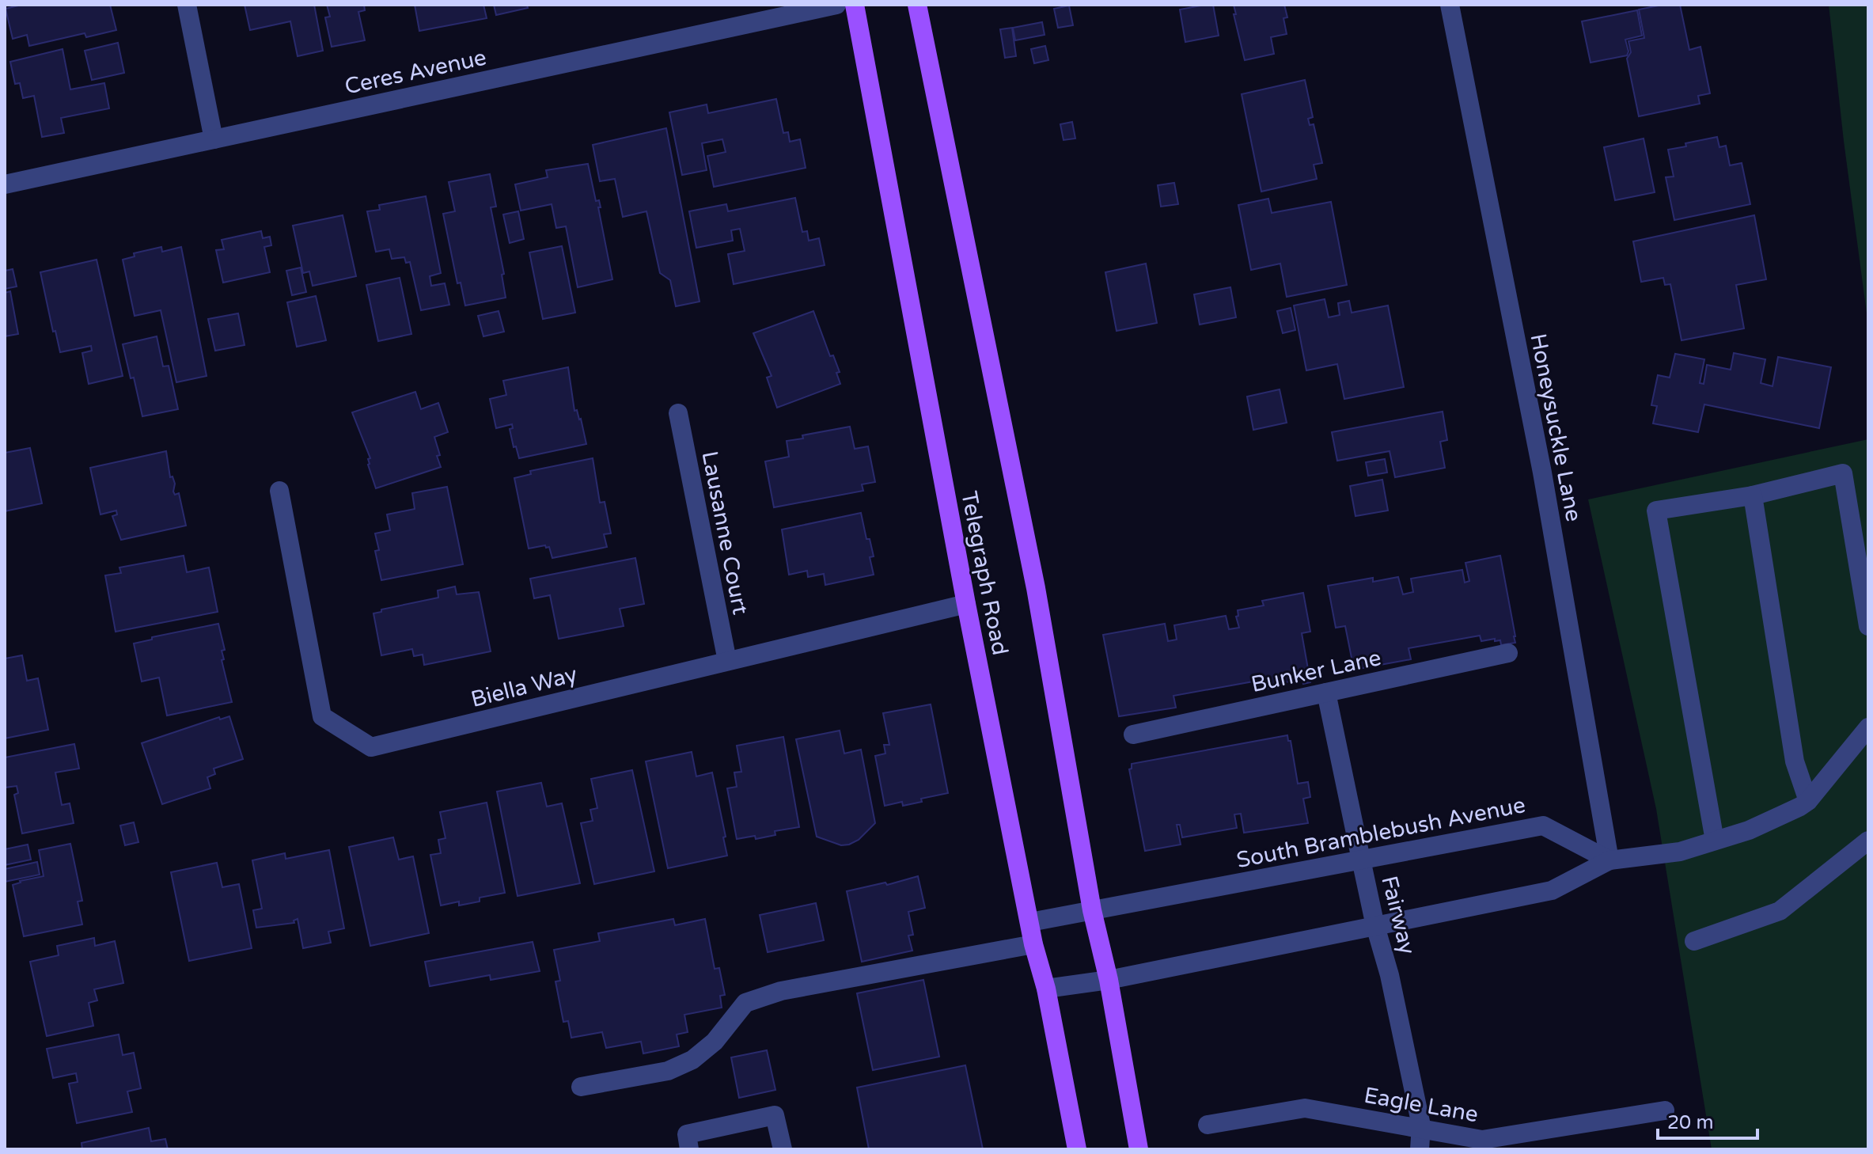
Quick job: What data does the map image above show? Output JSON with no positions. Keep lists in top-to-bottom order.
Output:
{
  "streets": {
    "main road": ["Telegraph Road"],
    "street": [
      "Ceres Avenue",
      "Honeysuckle Lane",
      "Lausanne Court",
      "Bunker Lane",
      "Biella Way",
      "South Bramblebush Avenue",
      "Fairway",
      "Eagle Lane"
    ]
  },
  "crossings": [
    ["Honeysuckle Lane", "South Bramblebush Avenue"],
    ["Lausanne Court", "Biella Way"],
    ["Telegraph Road", "Biella Way"],
    ["Telegraph Road", "South Bramblebush Avenue"],
    ["Bunker Lane", "Fairway"],
    ["South Bramblebush Avenue", "Fairway"],
    ["Fairway", "Eagle Lane"]
  ],
  "scale_bar": "20 m"
}
